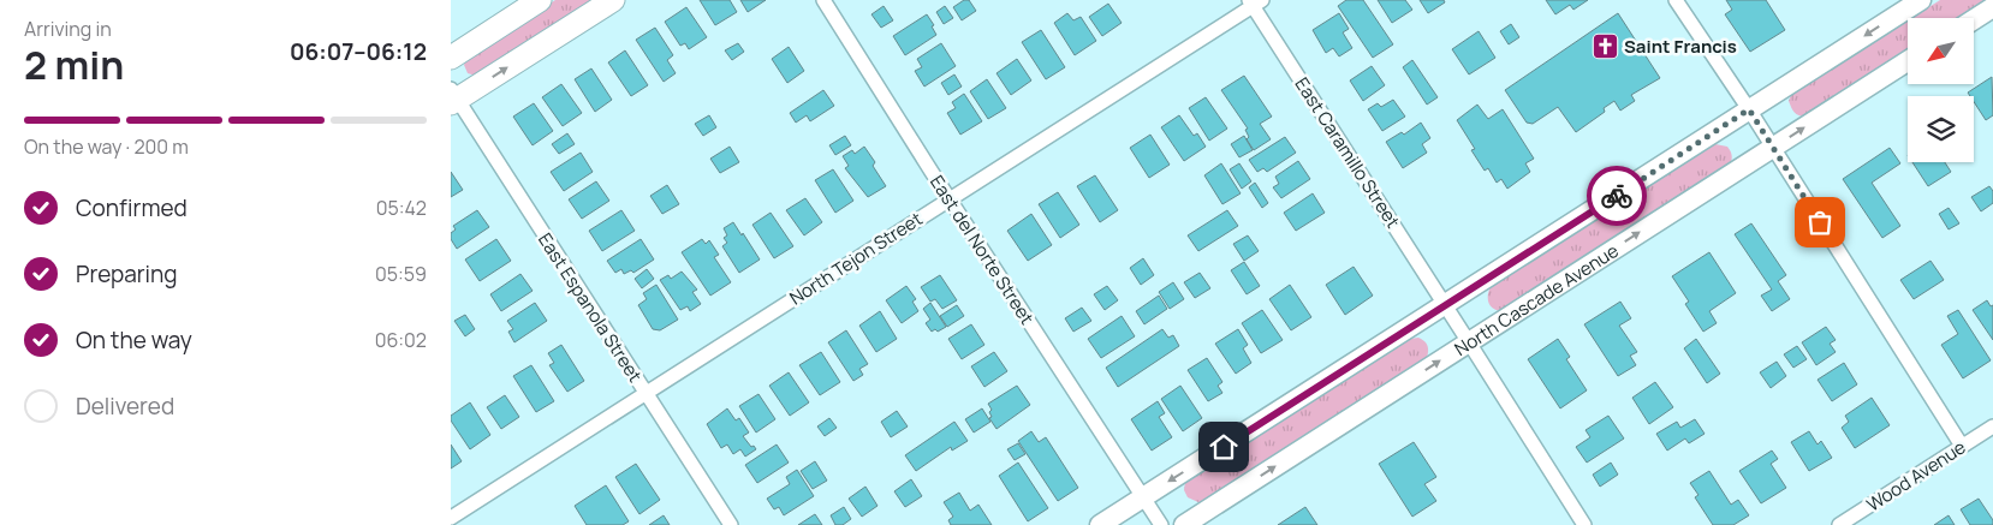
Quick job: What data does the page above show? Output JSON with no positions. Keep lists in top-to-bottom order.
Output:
{
  "streets": {
    "main road": ["North Cascade Avenue"],
    "street": [
      "East Caramillo Street",
      "East del Norte Street",
      "North Tejon Street",
      "East Espanola Street",
      "Wood Avenue"
    ]
  },
  "crossings": [
    ["East Caramillo Street", "North Tejon Street"],
    ["East Caramillo Street", "North Cascade Avenue"],
    ["East del Norte Street", "North Tejon Street"],
    ["North Tejon Street", "East Espanola Street"]
  ],
  "places": {
    "church": ["Saint Francis"]
  },
  "north": "bottom left",
  "page": {
    "heading": ["2 min", "Arriving in", "06:07–06:12"],
    "bar": "On the way · 200 m",
    "list": [
      ["Confirmed", "05:42"],
      ["Preparing", "05:59"],
      ["On the way", "06:02"],
      "Delivered"
    ]
  }
}
